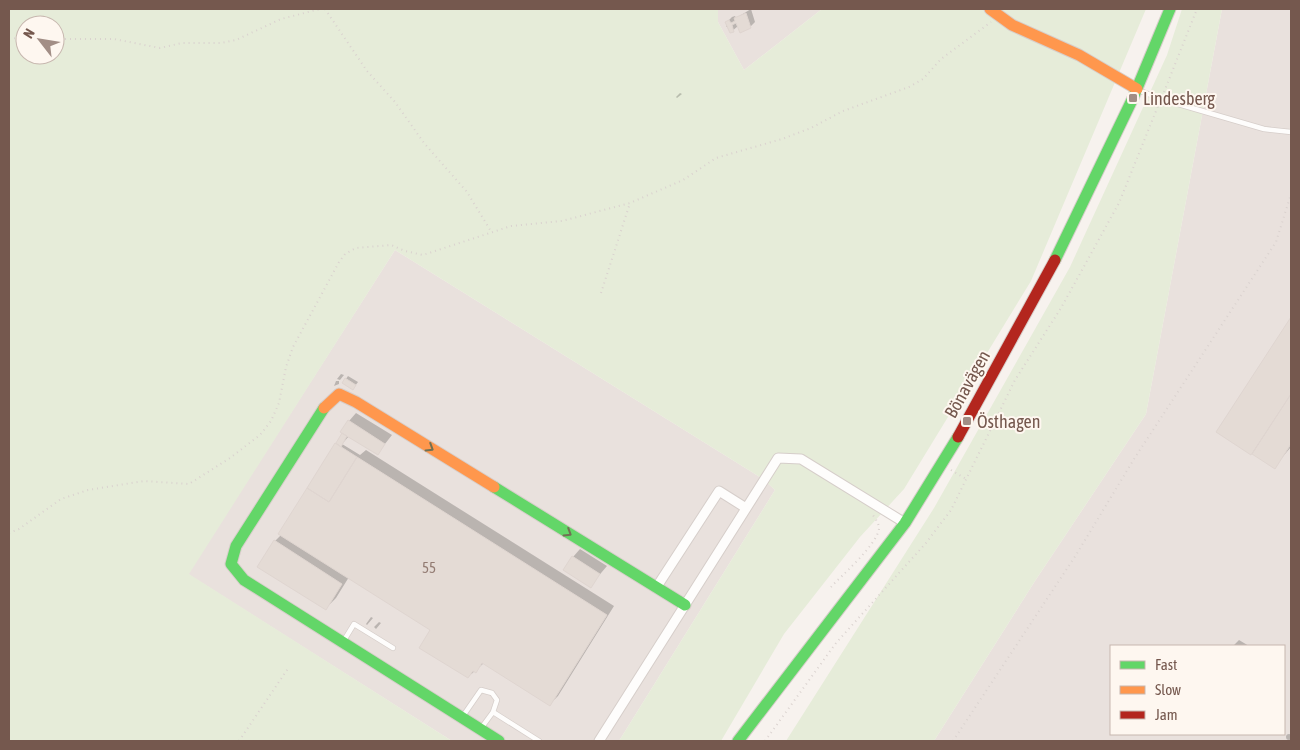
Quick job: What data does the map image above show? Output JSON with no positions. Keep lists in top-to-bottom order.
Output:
{
  "streets": {
    "street": ["Bönavägen"]
  },
  "places": {
    "transit": ["Lindesberg", "Östhagen"]
  },
  "house_numbers": ["55"],
  "legend": ["Fast", "Slow", "Jam"],
  "north": "top left"
}
